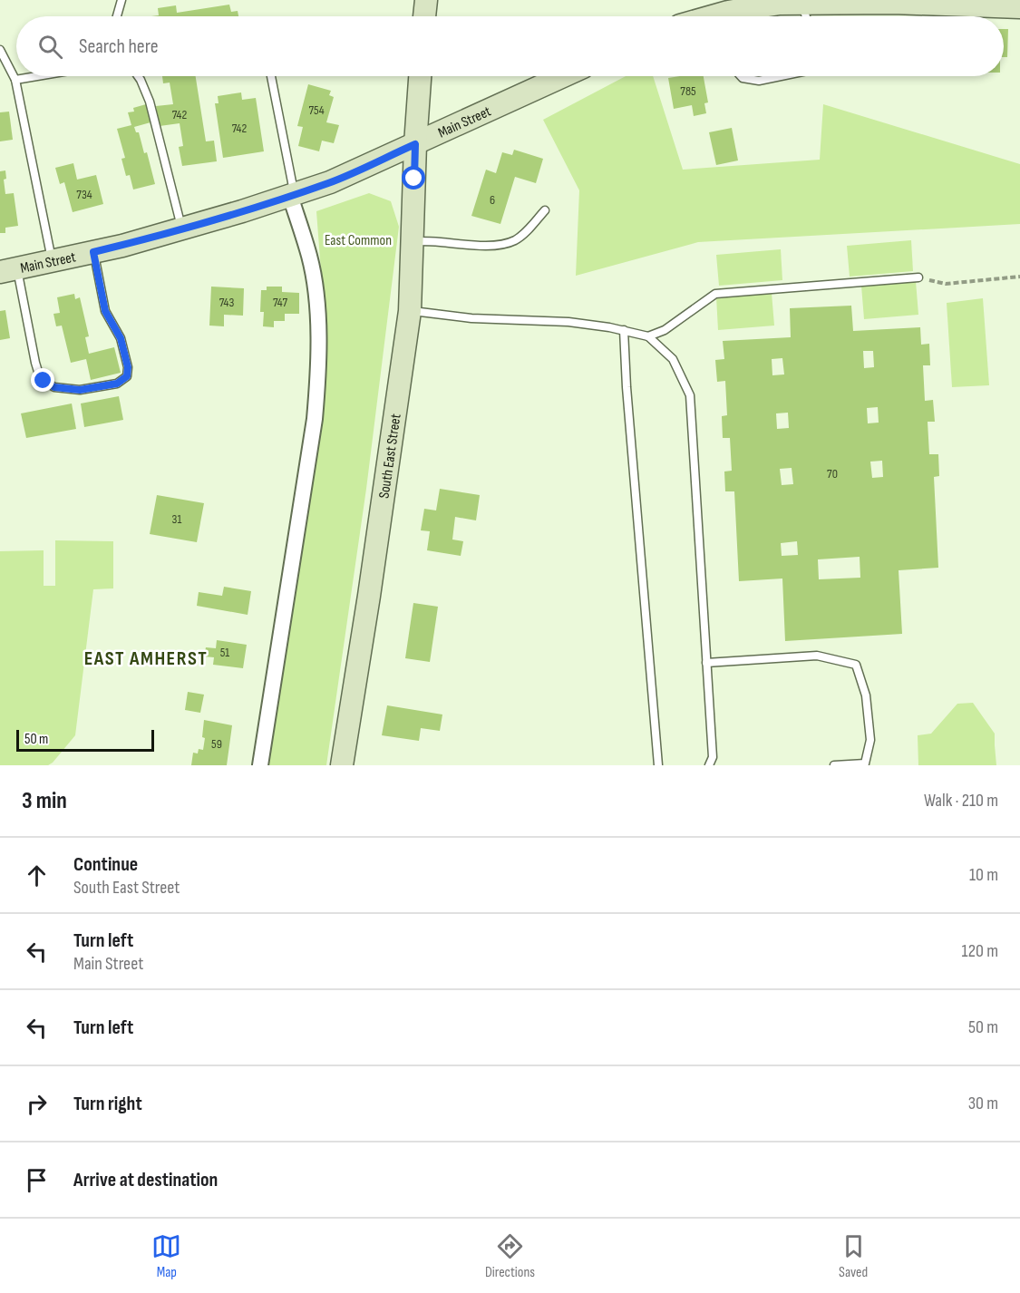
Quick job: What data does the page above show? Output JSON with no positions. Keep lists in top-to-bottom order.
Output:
{
  "streets": {
    "main road": ["Main Street", "South East Street"]
  },
  "crossings": [
    ["Main Street", "South East Street"]
  ],
  "districts": ["EAST AMHERST"],
  "parks": ["East Common"],
  "house_numbers": [
    "785",
    "754",
    "742",
    "742",
    "734",
    "6",
    "743",
    "747",
    "70",
    "31",
    "51",
    "59"
  ],
  "scale_bar": "50 m",
  "page": {
    "search": "Search here",
    "scale": "50 m",
    "heading": ["3 min", "Walk · 210 m"],
    "list": [
      ["Continue", "South East Street", "10 m"],
      ["Turn left", "Main Street", "120 m"],
      ["Turn left", "50 m"],
      ["Turn right", "30 m"],
      "Arrive at destination"
    ],
    "nav": ["Map", "Directions", "Saved"]
  }
}
